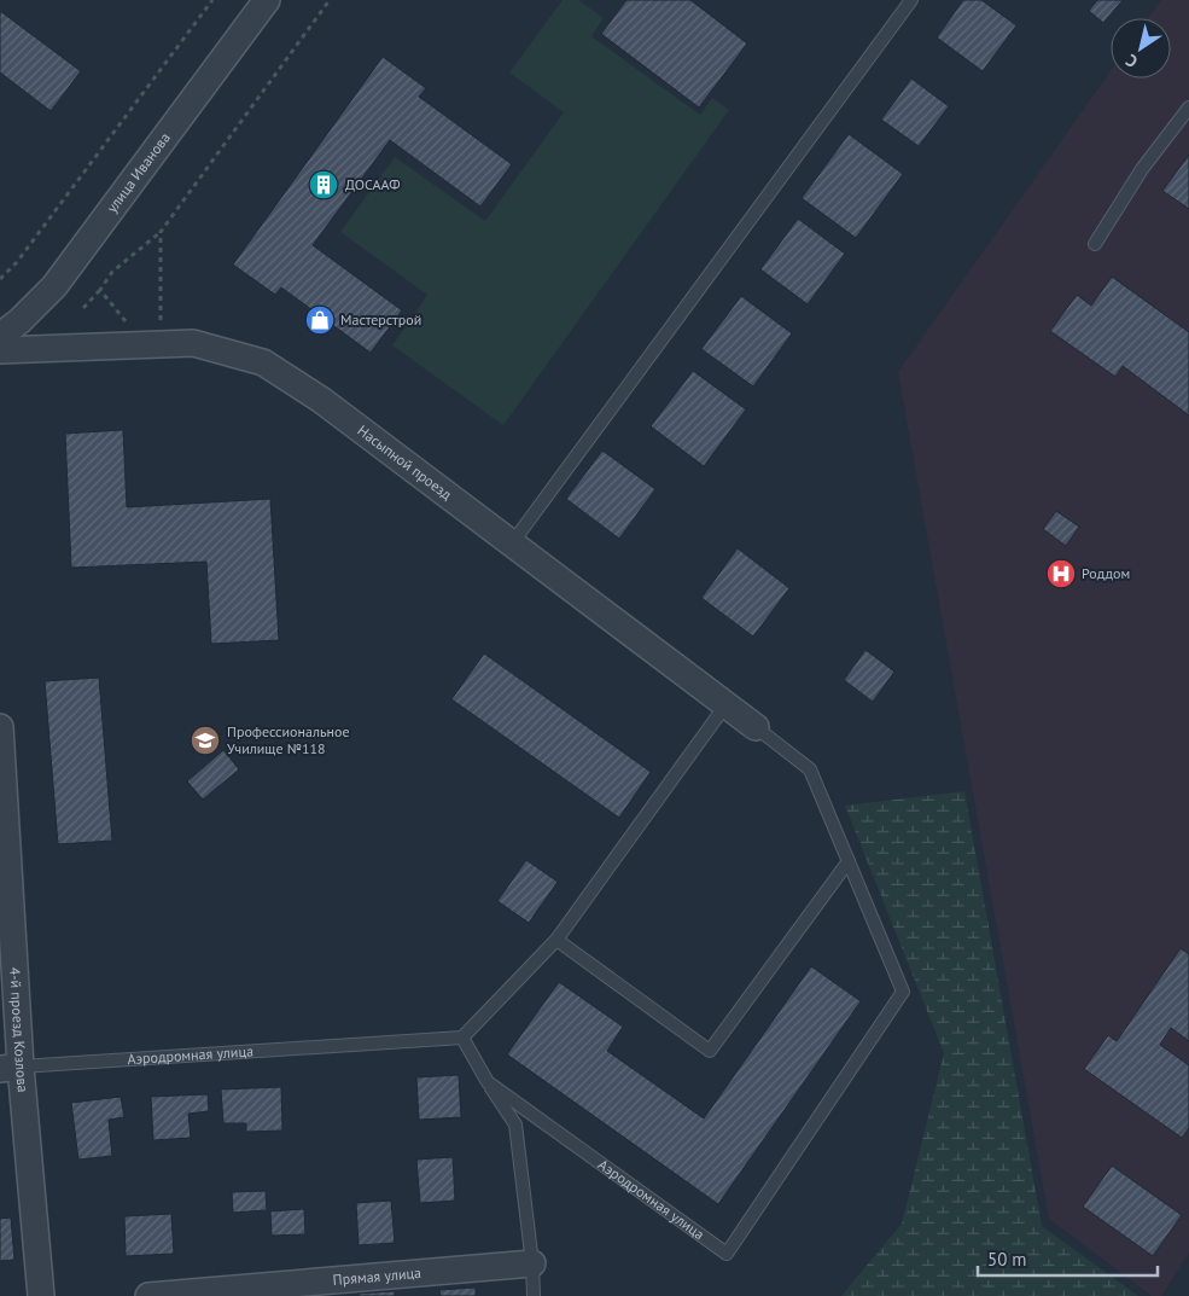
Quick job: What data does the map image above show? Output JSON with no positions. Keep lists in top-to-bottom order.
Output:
{
  "streets": {
    "street": [
      "улица Иванова",
      "Насыпной проезд",
      "4-й проезд Козлова",
      "Прямая улица"
    ],
    "lane": ["Аэродромная улица"]
  },
  "crossings": [
    ["Насыпной проезд", "Аэродромная улица"],
    ["4-й проезд Козлова", "Аэродромная улица"]
  ],
  "places": {
    "building": ["ДОСААФ"],
    "shop": ["Мастерстрой"],
    "hospital": ["Роддом"],
    "school or university": ["Профессиональное Училище №118"]
  },
  "scale_bar": "50 m",
  "north": "bottom left"
}
